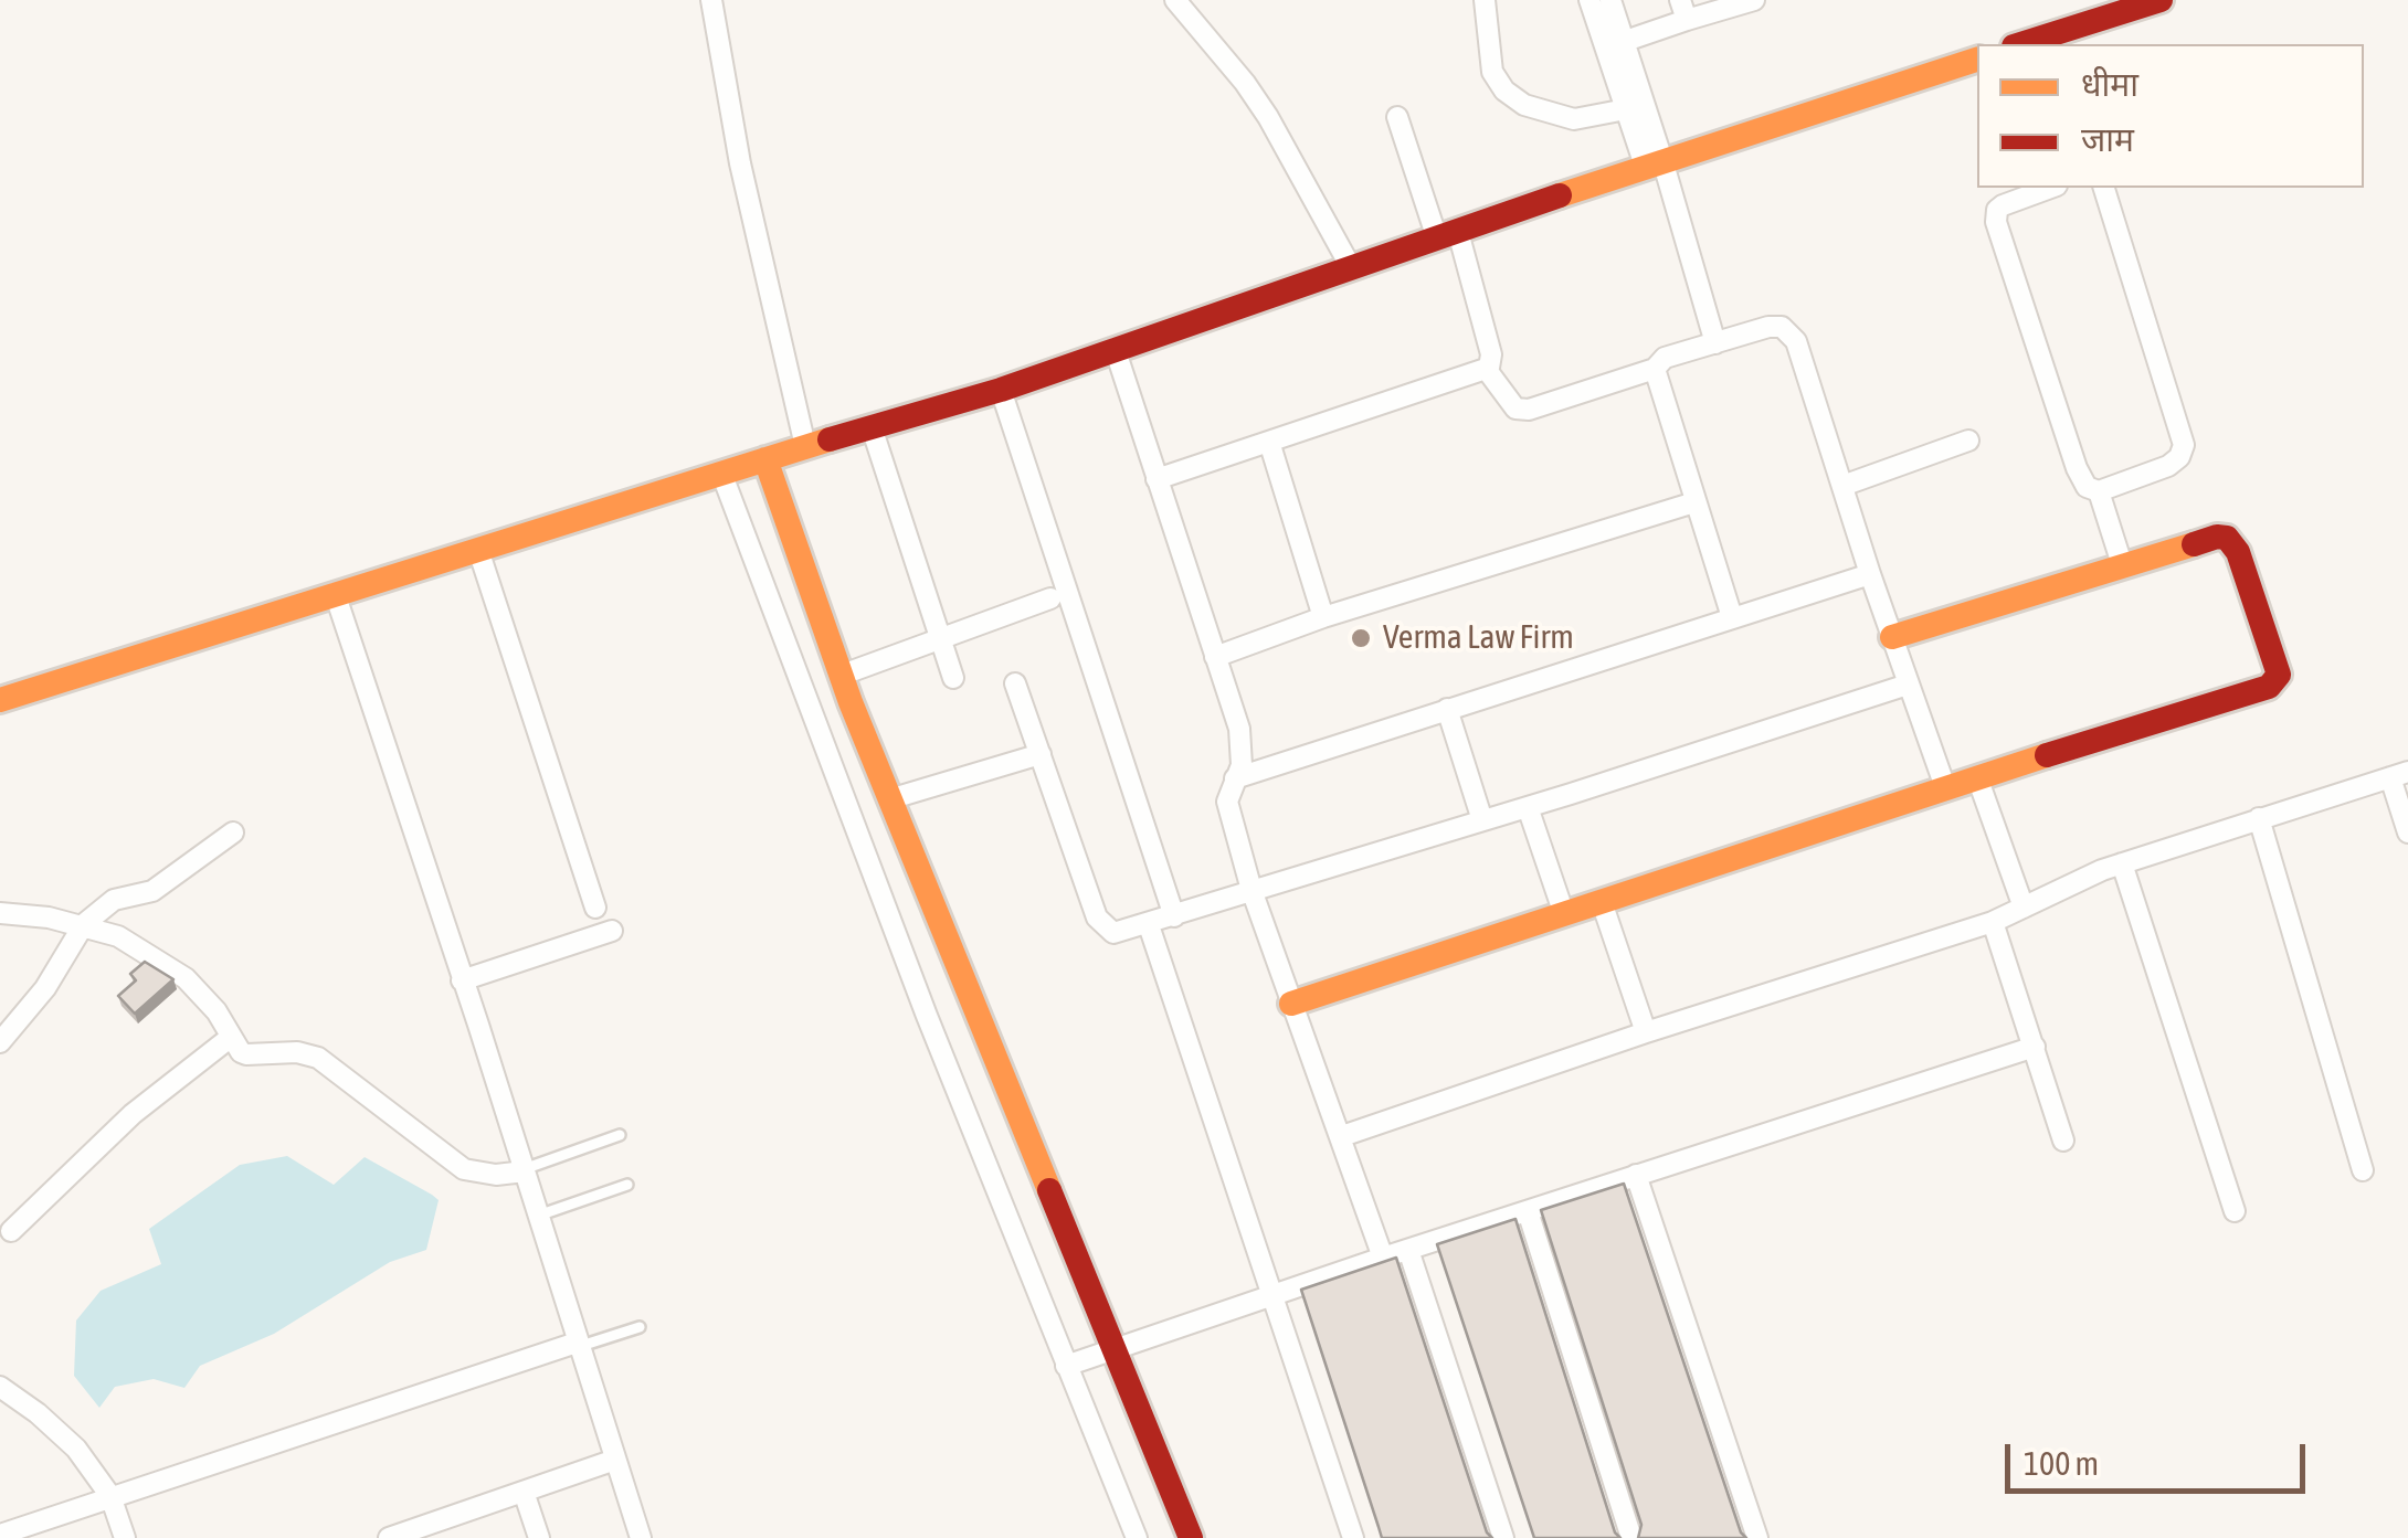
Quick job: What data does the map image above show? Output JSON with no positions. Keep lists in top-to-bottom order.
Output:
{
  "places": ["Verma Law Firm"],
  "legend": ["धीमा", "जाम"],
  "scale_bar": "100 m"
}
